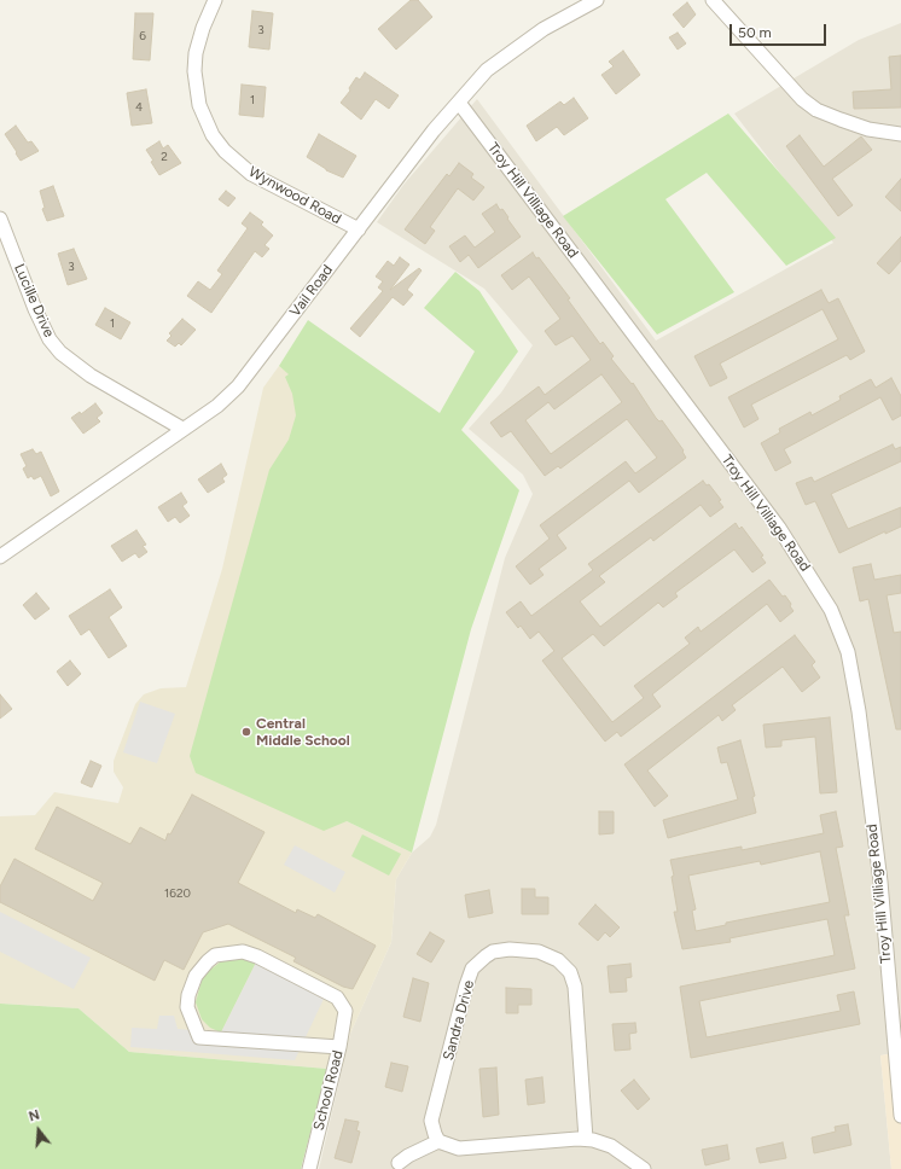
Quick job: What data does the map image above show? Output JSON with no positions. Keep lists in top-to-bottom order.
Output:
{
  "streets": {
    "street": [
      "Wynwood Road",
      "Troy Hill Villiage Road",
      "Vail Road",
      "Lucille Drive",
      "Sandra Drive",
      "School Road"
    ]
  },
  "crossings": [
    ["Wynwood Road", "Vail Road"],
    ["Troy Hill Villiage Road", "Vail Road"],
    ["Vail Road", "Lucille Drive"]
  ],
  "places": ["Central Middle School"],
  "house_numbers": [
    "3",
    "6",
    "1",
    "4",
    "2",
    "3",
    "1",
    "1620"
  ],
  "scale_bar": "50 m",
  "north": "top"
}
